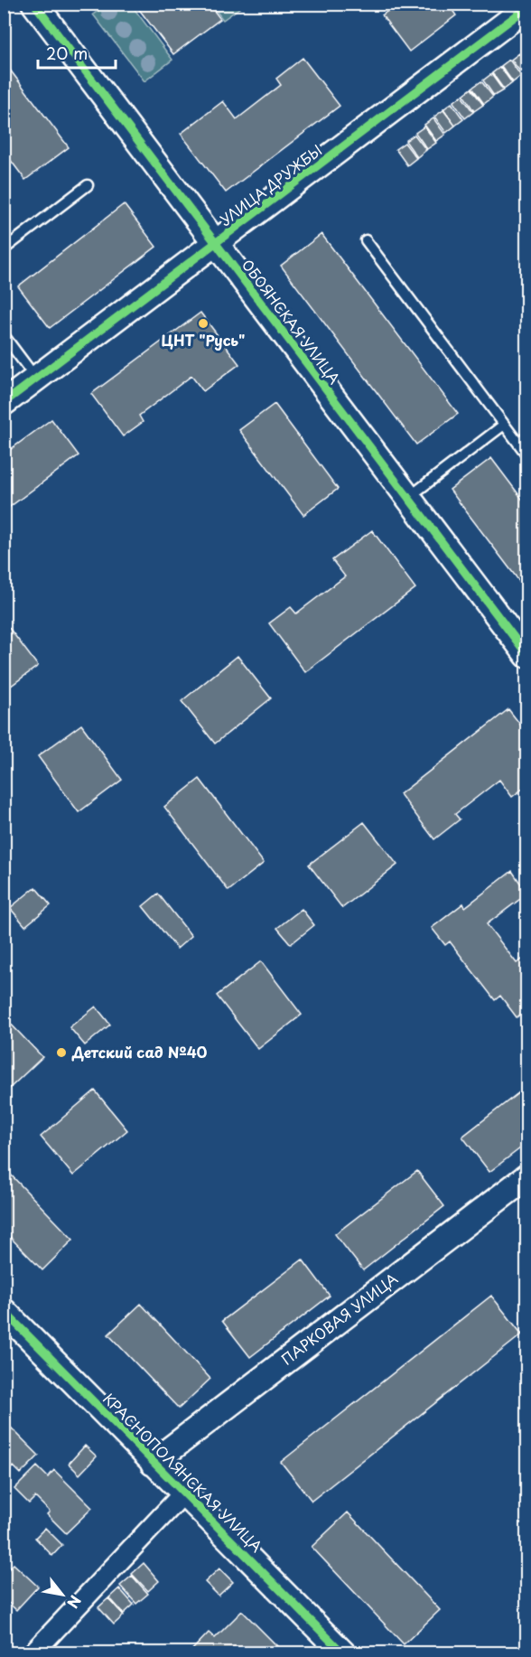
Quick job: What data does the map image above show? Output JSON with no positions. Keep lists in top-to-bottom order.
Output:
{
  "streets": {
    "street": [
      "УЛИЦА ДРУЖБЫ",
      "ОБОЯНСКАЯ УЛИЦА",
      "ПАРКОВАЯ УЛИЦА",
      "КРАСНОПОЛЯНСКАЯ УЛИЦА"
    ]
  },
  "crossings": [
    ["УЛИЦА ДРУЖБЫ", "ОБОЯНСКАЯ УЛИЦА"],
    ["ПАРКОВАЯ УЛИЦА", "КРАСНОПОЛЯНСКАЯ УЛИЦА"]
  ],
  "places": ["ЦНТ \"Русь\"", "Детский сад №40"],
  "scale_bar": "20 m",
  "north": "bottom right"
}
